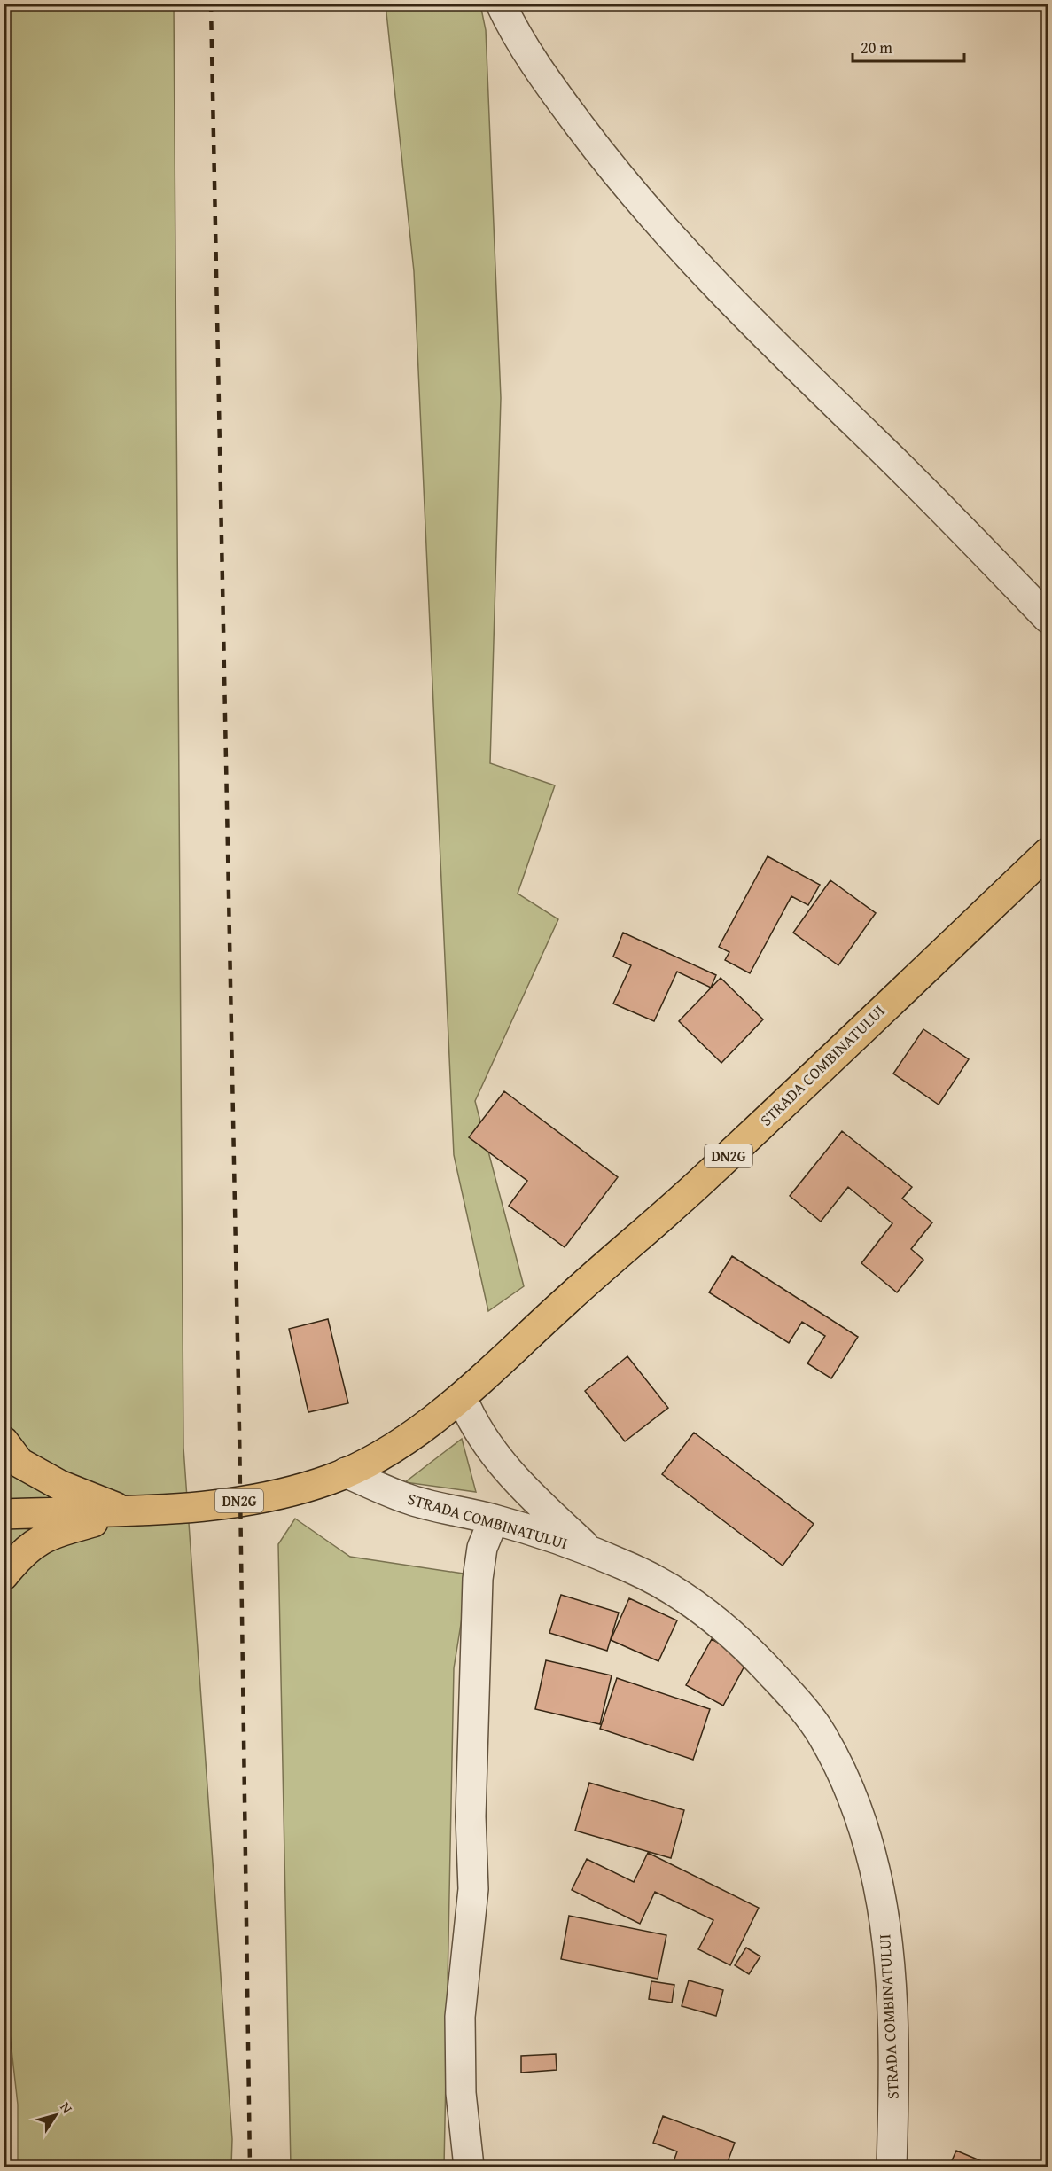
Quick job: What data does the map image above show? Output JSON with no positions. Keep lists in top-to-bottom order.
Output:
{
  "streets": {
    "main road": ["STRADA COMBINATULUI", "DN2G"]
  },
  "scale_bar": "20 m",
  "north": "top right"
}
